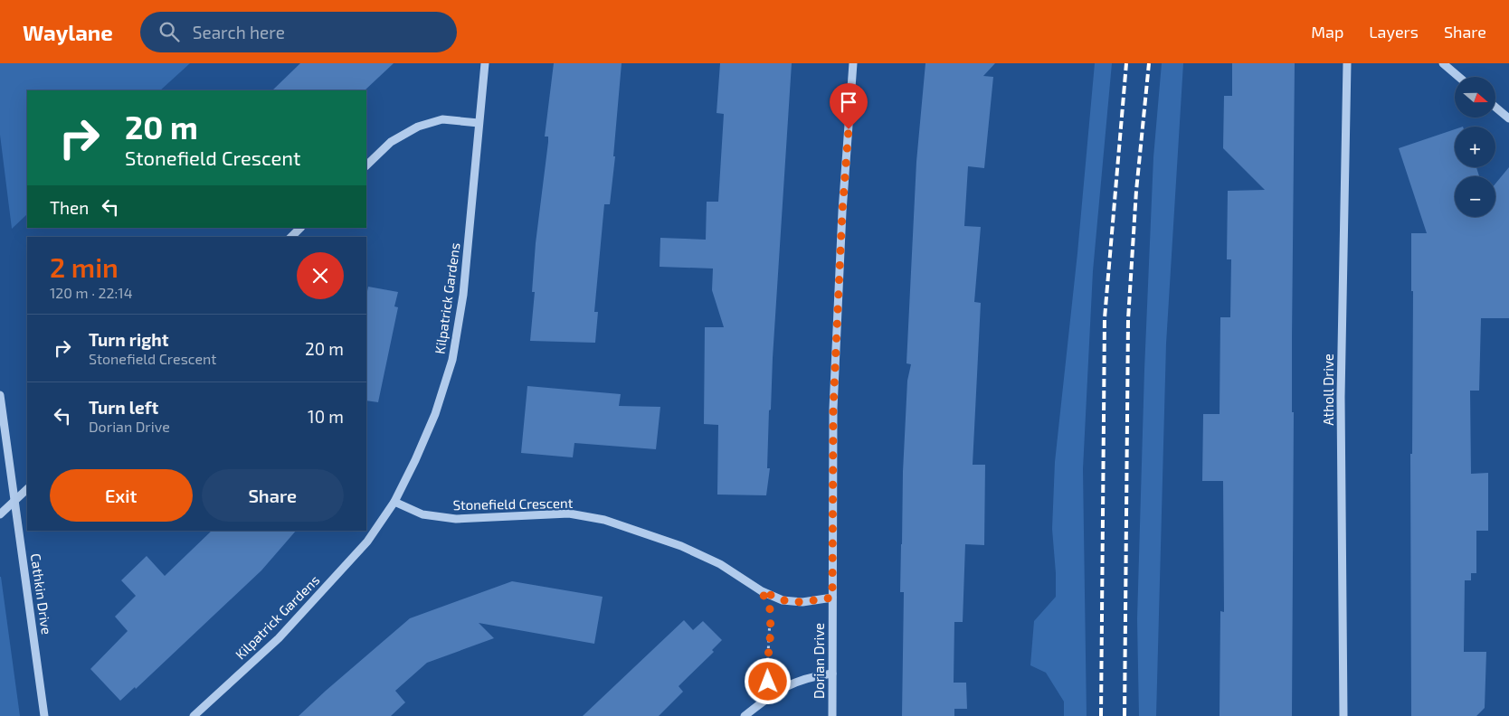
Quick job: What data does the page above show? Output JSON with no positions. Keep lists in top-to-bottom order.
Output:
{
  "streets": {
    "street": [
      "Kilpatrick Gardens",
      "Atholl Drive",
      "Stonefield Crescent",
      "Cathkin Drive",
      "Dorian Drive"
    ]
  },
  "crossings": [
    ["Kilpatrick Gardens", "Stonefield Crescent"],
    ["Stonefield Crescent", "Dorian Drive"]
  ],
  "north": "right",
  "page": {
    "header": "Waylane",
    "search": "Search here",
    "nav": ["Map", "Layers", "Share"],
    "map_buttons": ["+", "−"],
    "turn": ["20 m", "Stonefield Crescent"],
    "then": "Then",
    "heading": ["2 min", "120 m · 22:14"],
    "list": [
      {
        "name": "Turn right",
        "note": "Stonefield Crescent",
        "value": "20 m"
      },
      {
        "name": "Turn left",
        "note": "Dorian Drive",
        "value": "10 m"
      }
    ],
    "buttons": ["Exit", "Share"]
  }
}
